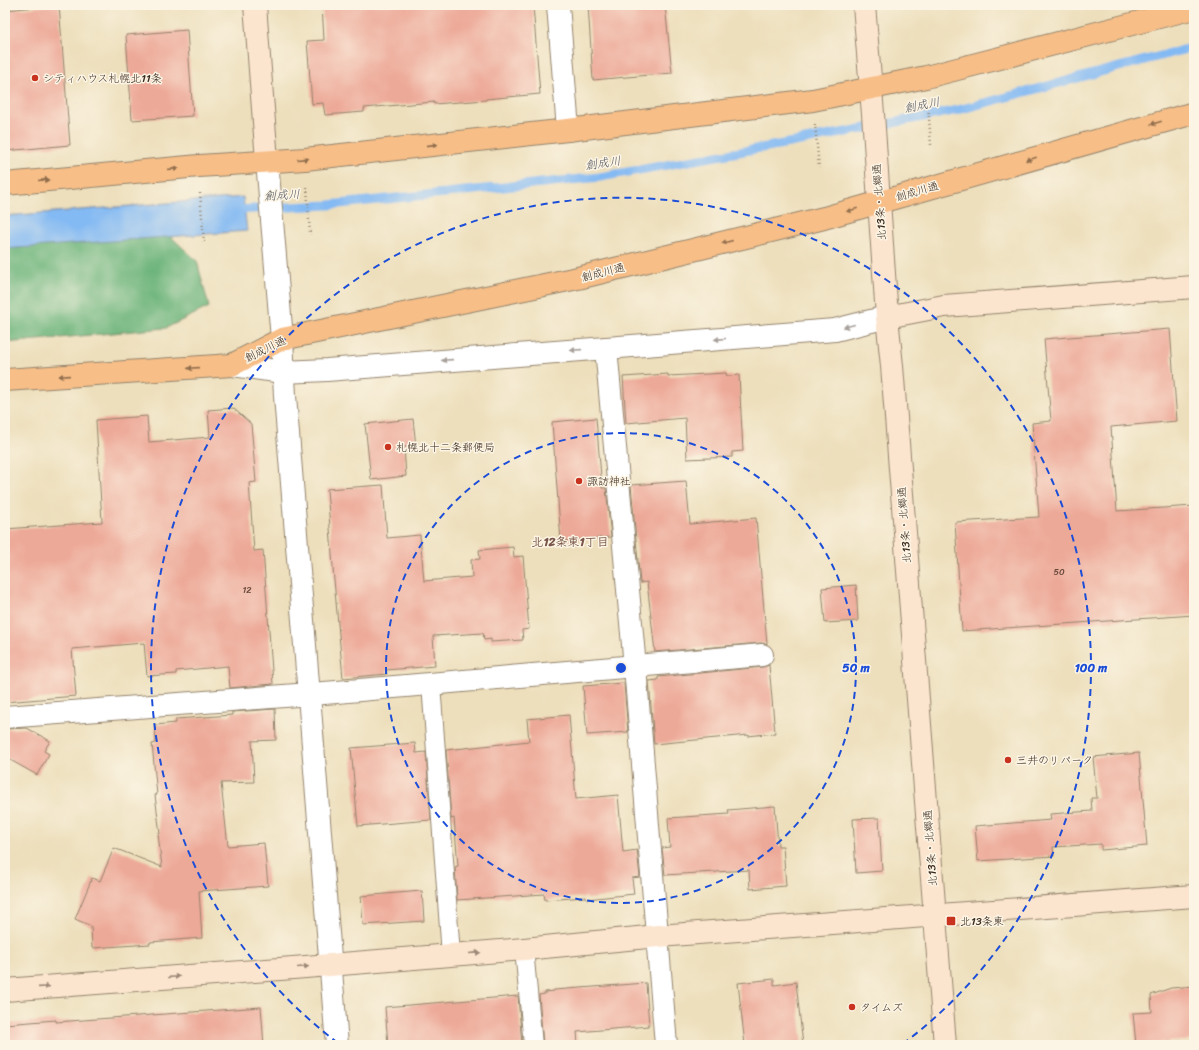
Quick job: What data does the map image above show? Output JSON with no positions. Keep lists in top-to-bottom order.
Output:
{
  "streets": {
    "highway": ["創成川通"],
    "street": ["北13条・北郷通"]
  },
  "crossings": [
    ["創成川通", "北13条・北郷通"]
  ],
  "districts": ["北12条東1丁目"],
  "water": ["創成川"],
  "places": {
    "other": [
      "シティハウス札幌北11条",
      "札幌北十二条郵便局",
      "諏訪神社",
      "三井のリパーク",
      "タイムズ"
    ],
    "transit": ["北13条東"]
  },
  "house_numbers": ["50", "12"],
  "rings": ["50 m", "100 m"]
}
